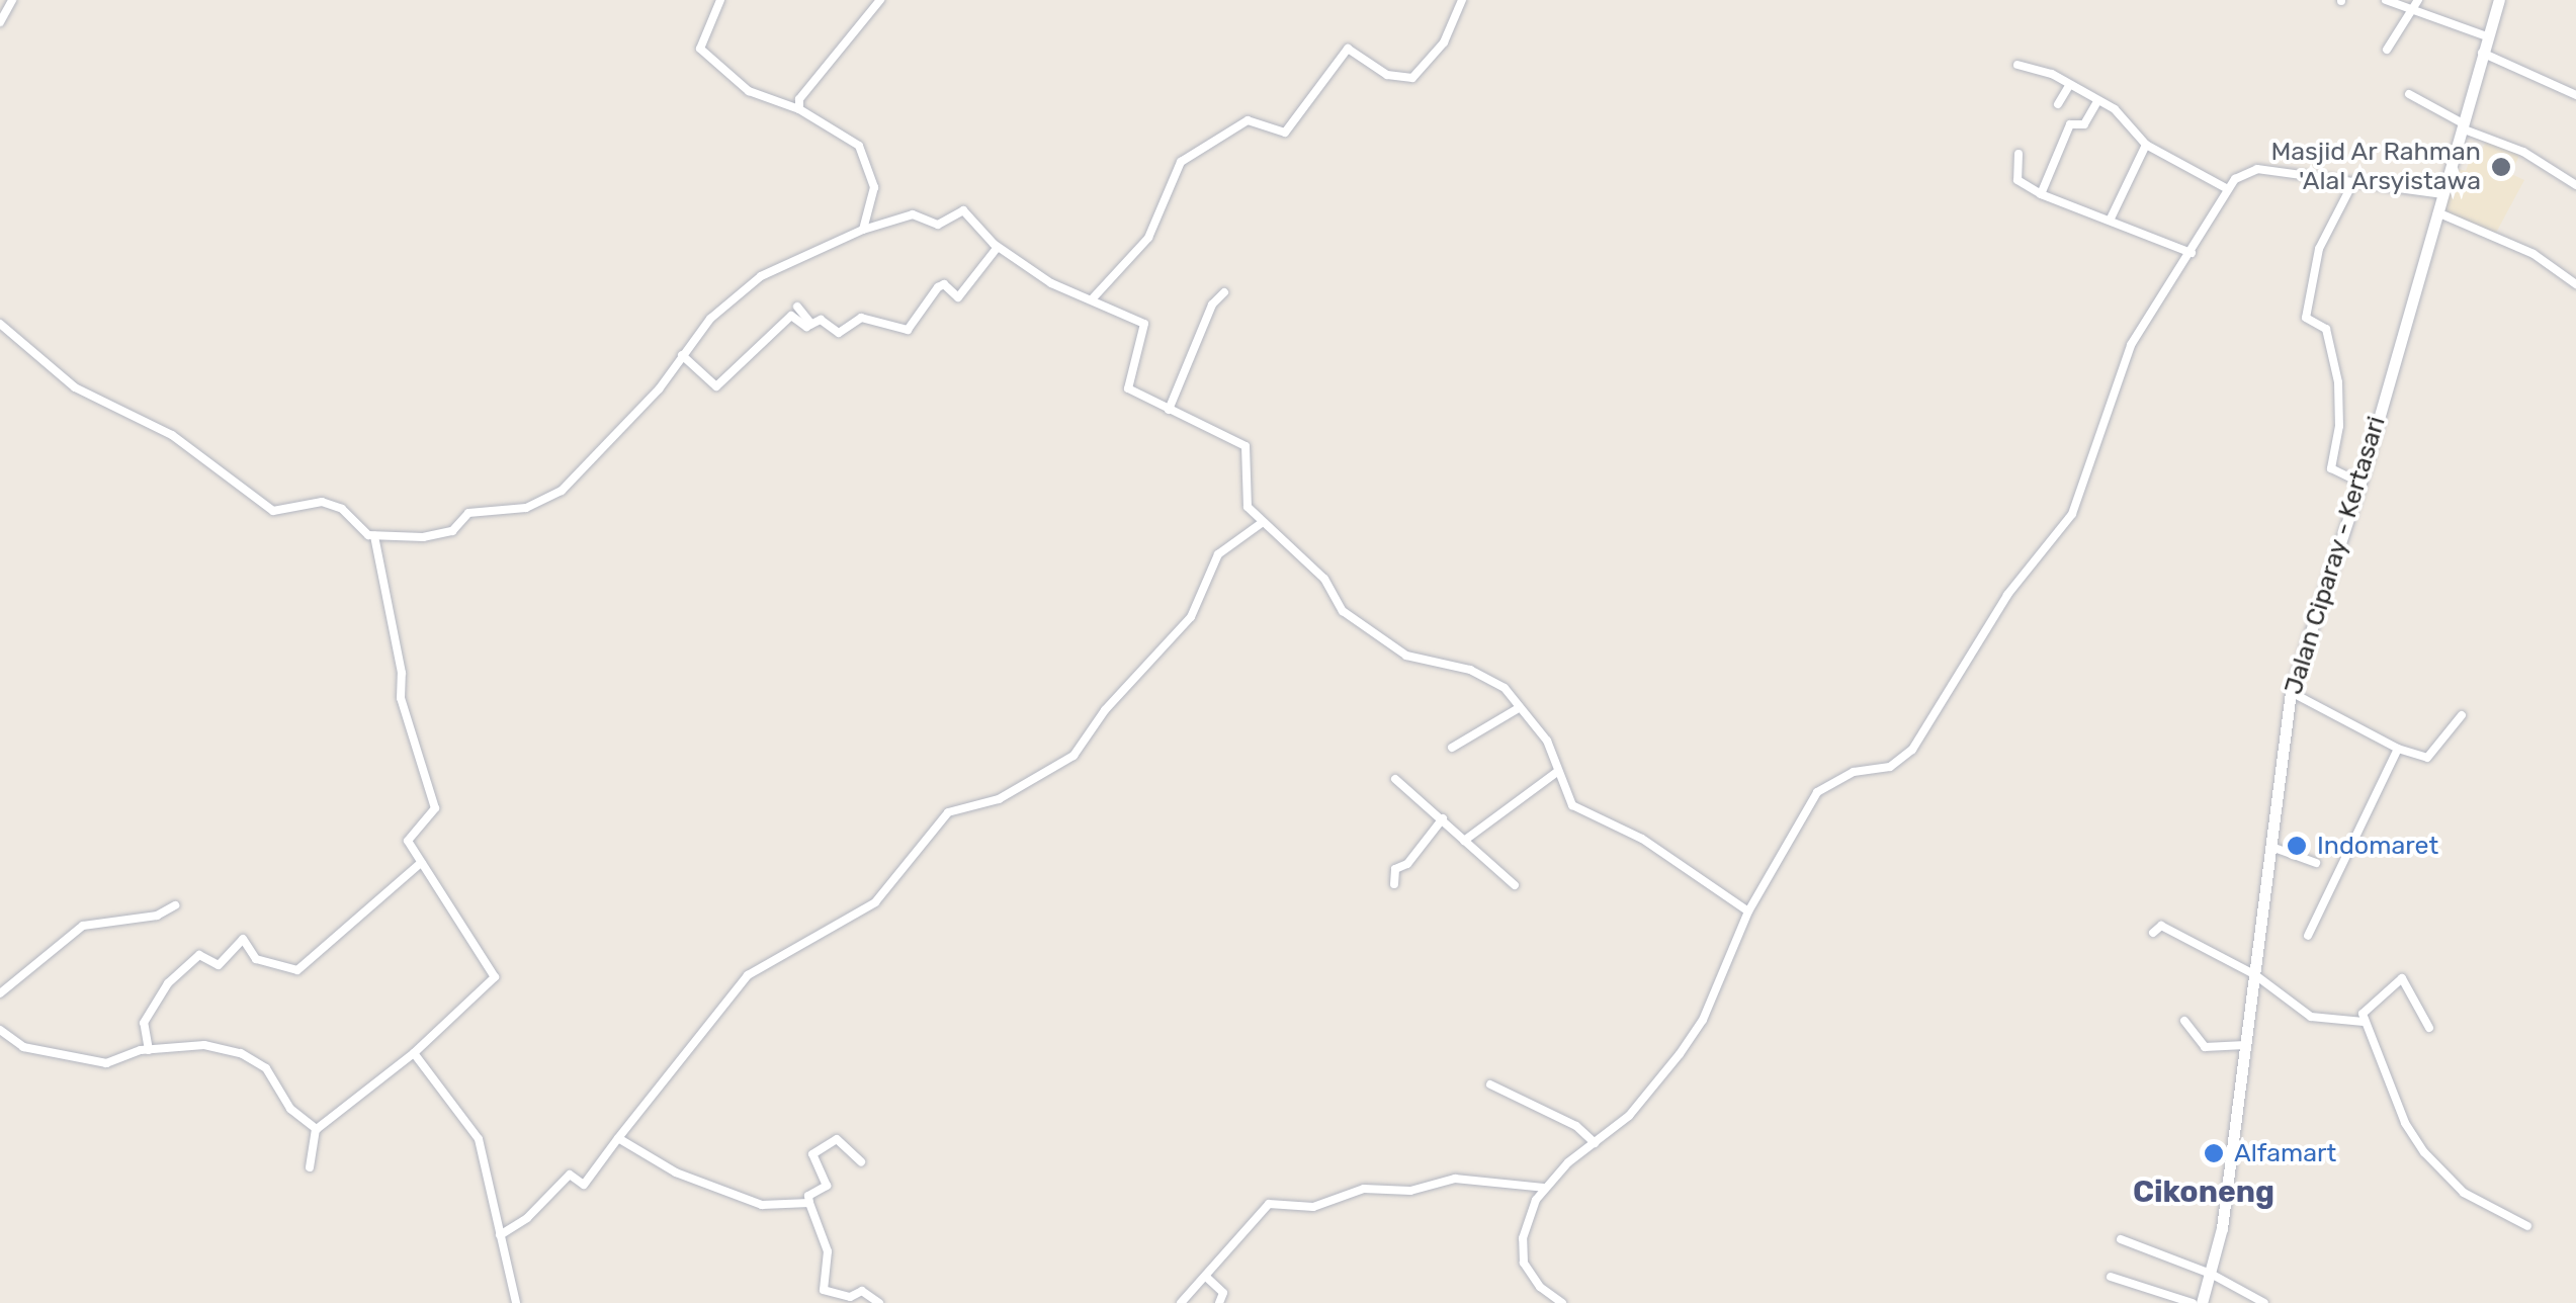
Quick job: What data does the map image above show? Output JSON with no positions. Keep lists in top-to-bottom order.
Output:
{
  "streets": {
    "main road": ["Jalan Ciparay - Kertasari"]
  },
  "districts": ["Cikoneng"],
  "places": ["Masjid Ar Rahman 'Alal Arsyistawa", "Indomaret", "Alfamart"]
}
